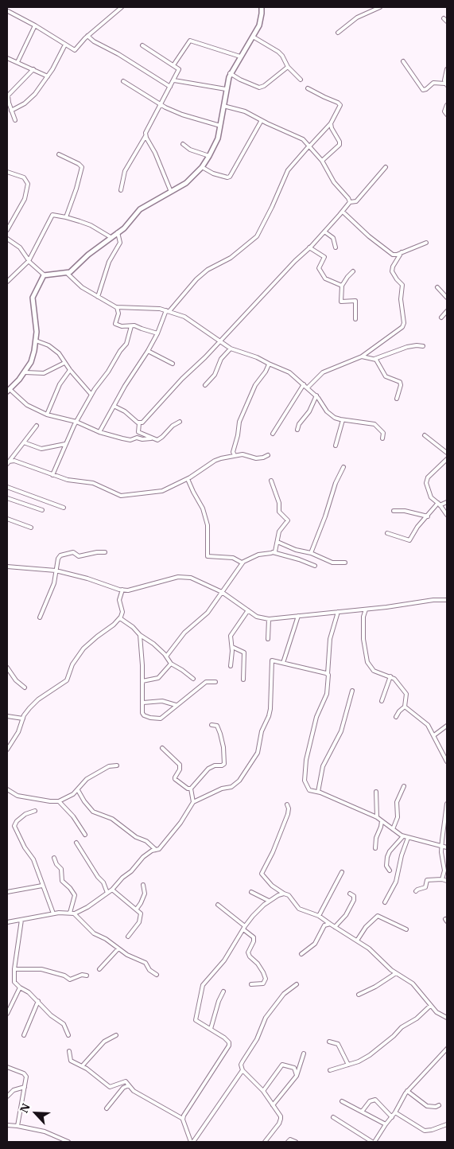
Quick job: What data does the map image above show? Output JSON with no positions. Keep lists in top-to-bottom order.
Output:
{
  "north": "top left"
}
